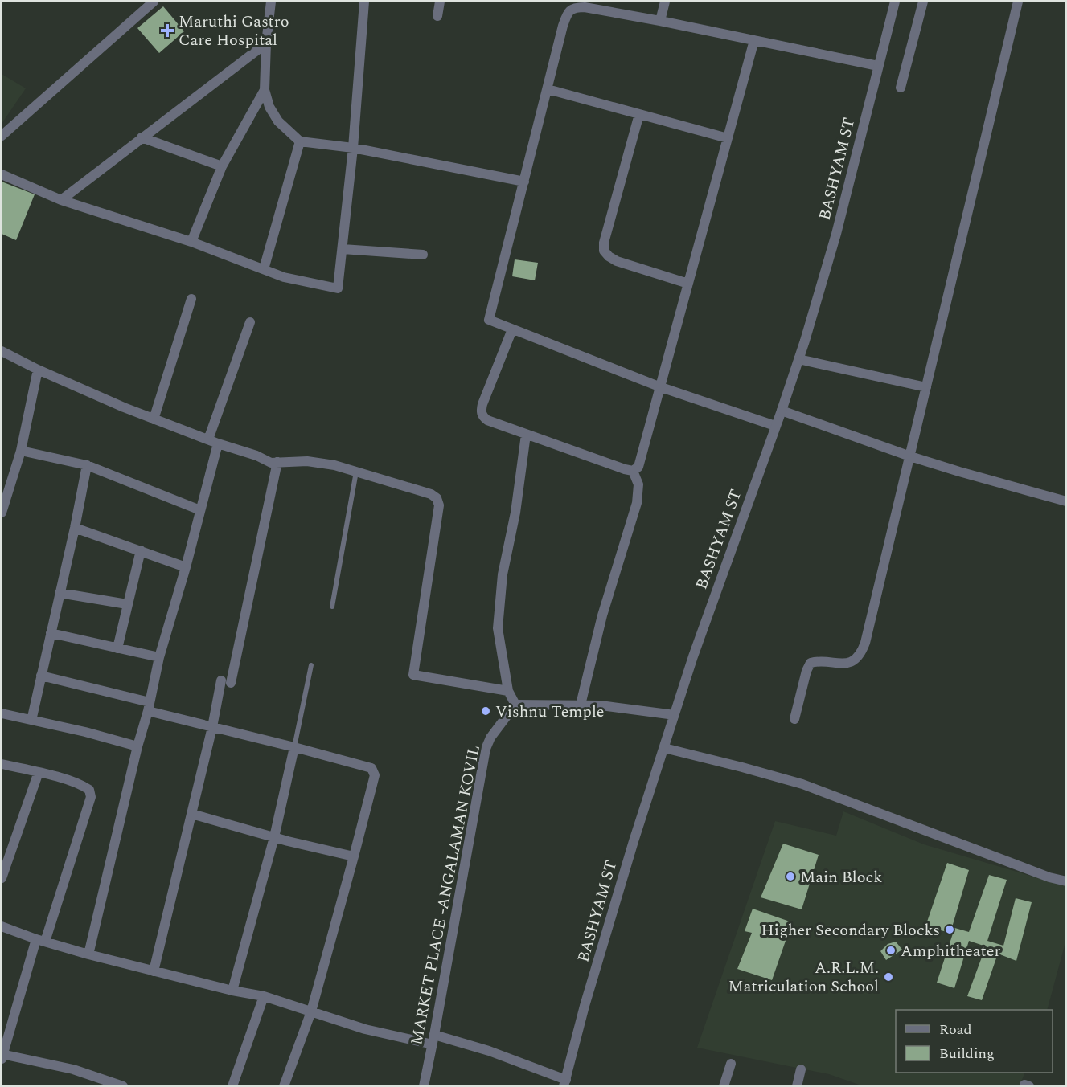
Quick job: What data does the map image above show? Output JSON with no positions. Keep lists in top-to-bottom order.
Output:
{
  "streets": {
    "street": ["BASHYAM ST", "MARKET PLACE -ANGALAMAN KOVIL"]
  },
  "places": {
    "health": ["Maruthi Gastro Care Hospital"],
    "other": [
      "Vishnu Temple",
      "Main Block",
      "Higher Secondary Blocks",
      "Amphitheater",
      "A.R.L.M. Matriculation School"
    ]
  },
  "legend": ["Road", "Building"]
}
